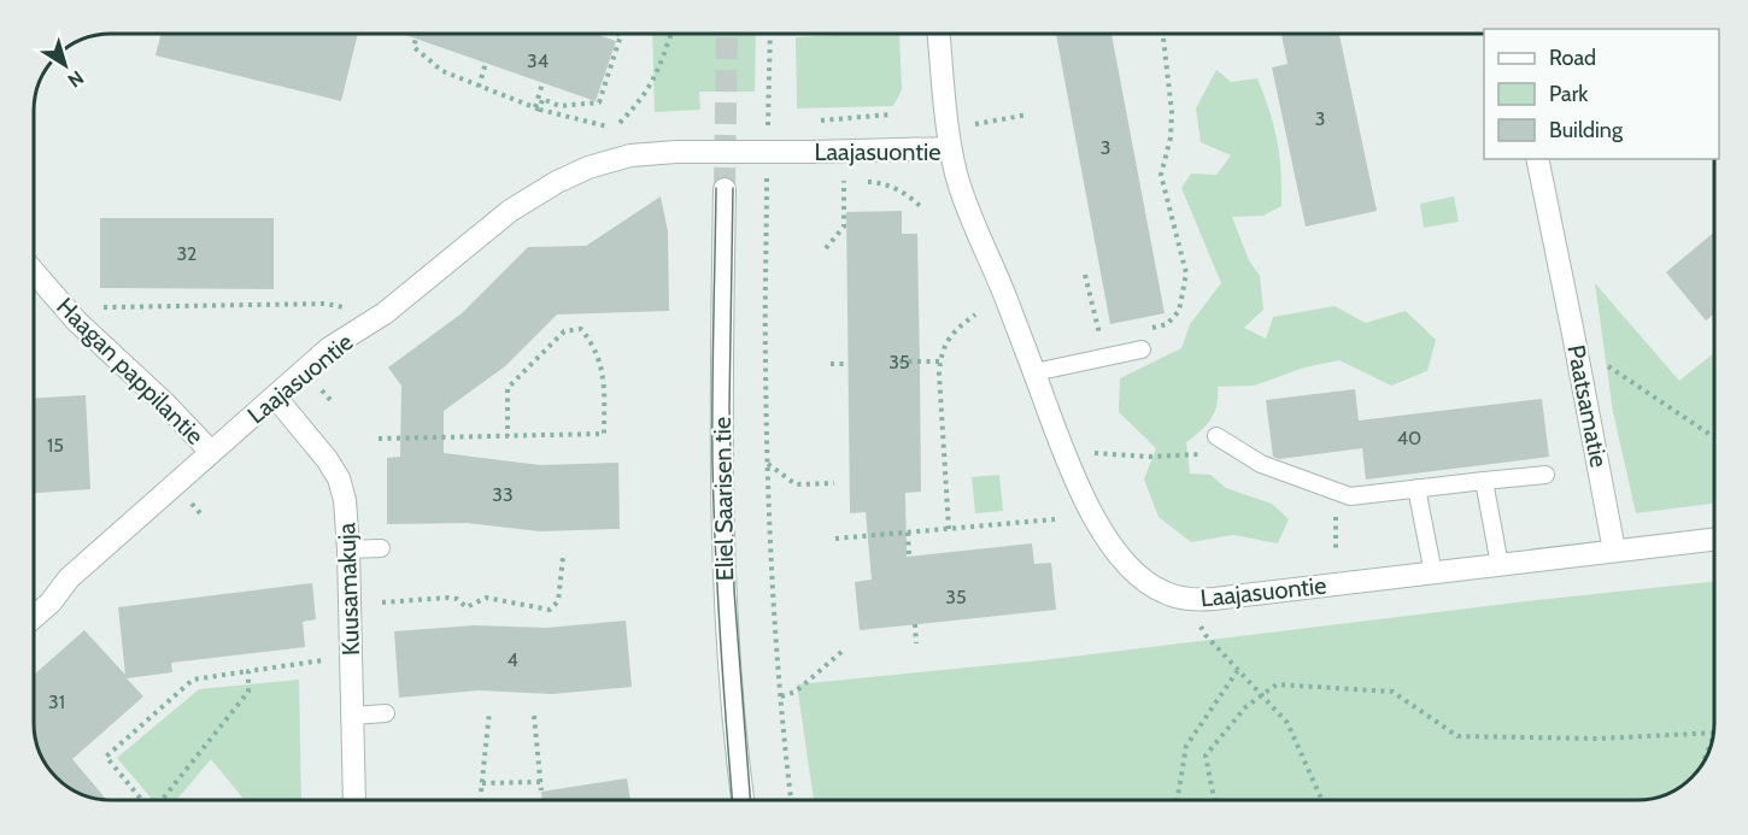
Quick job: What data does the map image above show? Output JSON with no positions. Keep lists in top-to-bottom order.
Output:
{
  "streets": {
    "street": [
      "Laajasuontie",
      "Haagan pappilantie",
      "Paatsamatie",
      "Eliel Saarisen tie",
      "Kuusamakuja"
    ]
  },
  "crossings": [
    ["Laajasuontie", "Haagan pappilantie"],
    ["Laajasuontie", "Paatsamatie"],
    ["Laajasuontie", "Kuusamakuja"]
  ],
  "house_numbers": [
    "34",
    "3",
    "3",
    "32",
    "35",
    "40",
    "15",
    "33",
    "35",
    "4",
    "31"
  ],
  "legend": ["Road", "Park", "Building"],
  "north": "bottom right"
}
